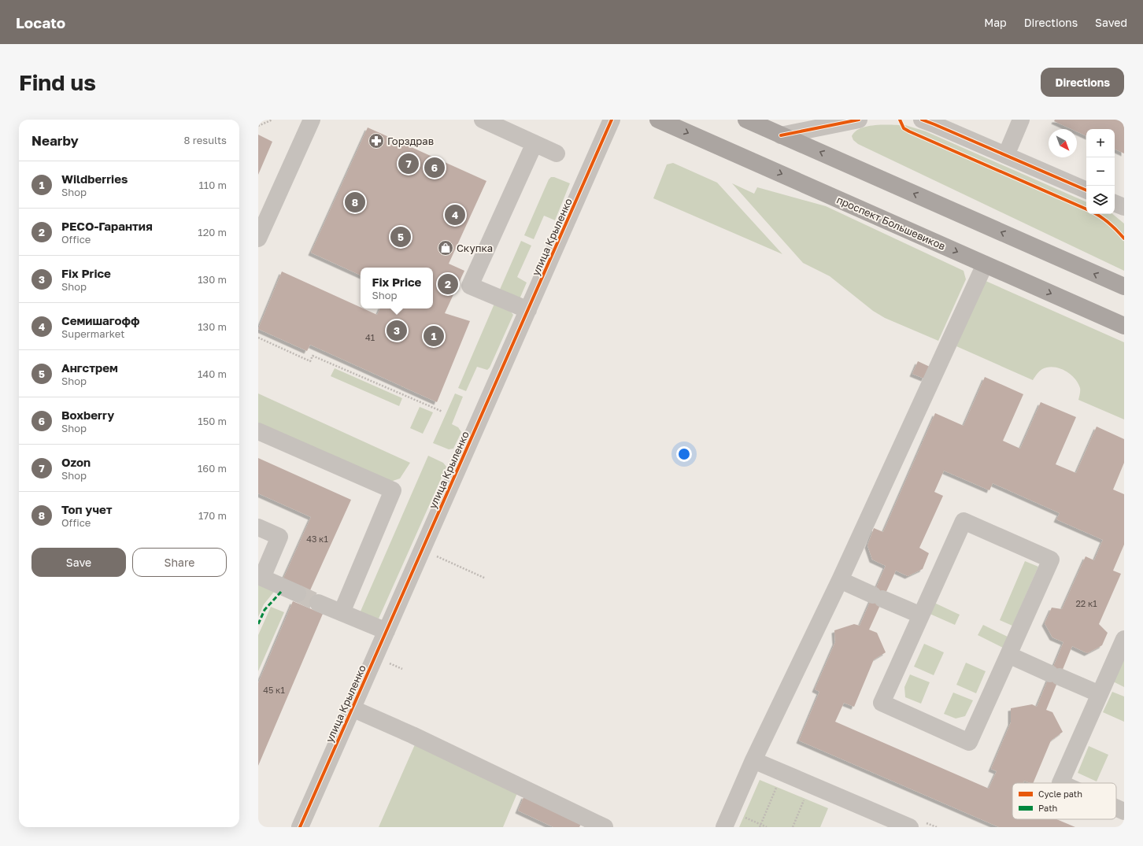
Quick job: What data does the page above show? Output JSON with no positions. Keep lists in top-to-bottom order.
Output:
{
  "streets": {
    "main road": ["проспект Большевиков"],
    "street": ["улица Крыленко"]
  },
  "places": {
    "pharmacy": ["Горздрав"],
    "shop": ["Скупка"]
  },
  "house_numbers": [
    "41",
    "43 к1",
    "22 к1",
    "45 к1"
  ],
  "legend": ["Cycle path", "Path"],
  "north": "bottom right",
  "page": {
    "header": "Locato",
    "nav": ["Map", "Directions", "Saved"],
    "buttons": [
      "Directions",
      ["Save", "Share"]
    ],
    "title": "Find us",
    "heading": ["Nearby", "8 results"],
    "map_buttons": ["+", "−"],
    "pins": [
      "7",
      "6",
      "8",
      "4",
      "5",
      "2",
      "3",
      "1"
    ],
    "list": [
      {
        "mark": "1",
        "name": "Wildberries",
        "note": "Shop",
        "value": "110 m"
      },
      {
        "mark": "2",
        "name": "РЕСО-Гарантия",
        "note": "Office",
        "value": "120 m"
      },
      {
        "mark": "3",
        "name": "Fix Price",
        "note": "Shop",
        "value": "130 m"
      },
      {
        "mark": "4",
        "name": "Семишагофф",
        "note": "Supermarket",
        "value": "130 m"
      },
      {
        "mark": "5",
        "name": "Ангстрем",
        "note": "Shop",
        "value": "140 m"
      },
      {
        "mark": "6",
        "name": "Boxberry",
        "note": "Shop",
        "value": "150 m"
      },
      {
        "mark": "7",
        "name": "Ozon",
        "note": "Shop",
        "value": "160 m"
      },
      {
        "mark": "8",
        "name": "Топ учет",
        "note": "Office",
        "value": "170 m"
      }
    ],
    "popup": ["Fix Price", "Shop"]
  }
}
